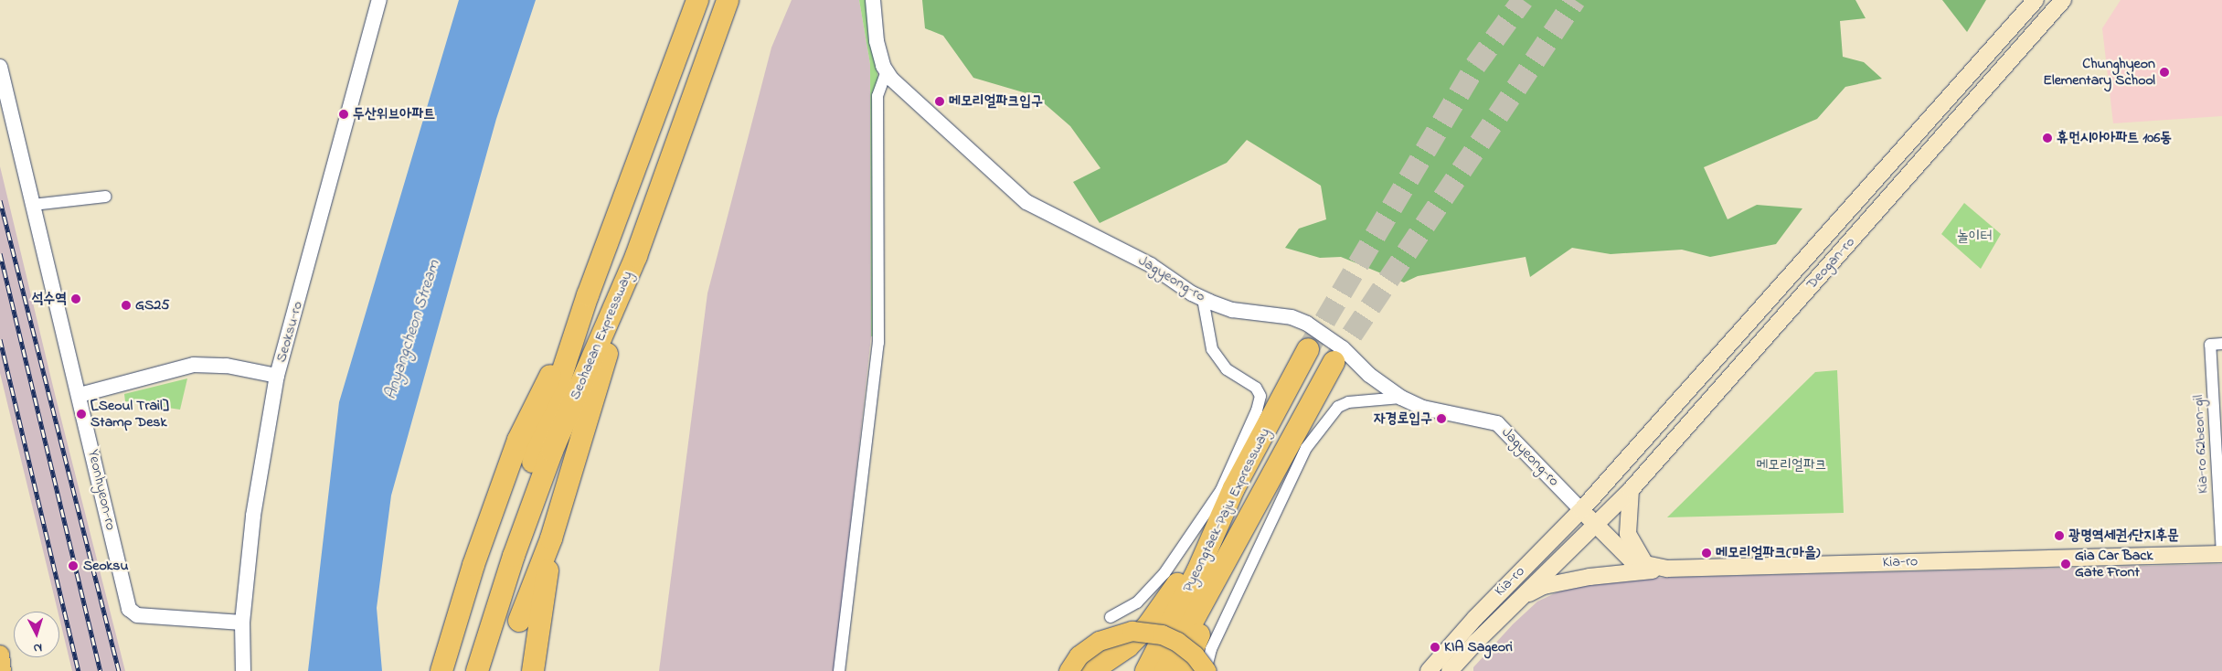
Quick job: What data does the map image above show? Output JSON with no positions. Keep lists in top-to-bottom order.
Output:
{
  "streets": {
    "highway": ["Seohaean Expressway", "Pyeongtaek-Paju Expressway"],
    "main road": ["Deogan-ro", "Kia-ro"],
    "street": [
      "Jagyeong-ro",
      "Seoksu-ro",
      "Kia-ro 62beon-gil",
      "Yeonhyeon-ro"
    ]
  },
  "crossings": [
    ["Deogan-ro", "Jagyeong-ro"],
    ["Deogan-ro", "Kia-ro"],
    ["Jagyeong-ro", "Kia-ro"],
    ["Seoksu-ro", "Yeonhyeon-ro"],
    ["Kia-ro 62beon-gil", "Kia-ro"]
  ],
  "water": ["Anyangcheon Stream"],
  "parks": ["놀이터", "메모리얼파크"],
  "places": [
    "Chunghyeon Elementary School",
    "메모리얼파크입구",
    "두산위브아파트",
    "휴먼시아아파트 106동",
    "석수역",
    "GS25",
    "[Seoul Trail] Stamp Desk",
    "자경로입구",
    "광명역세권1단지후문",
    "메모리얼파크(마을)",
    "Gia Car Back Gate Front",
    "Seoksu",
    "KIA Sageori"
  ],
  "north": "bottom"
}
